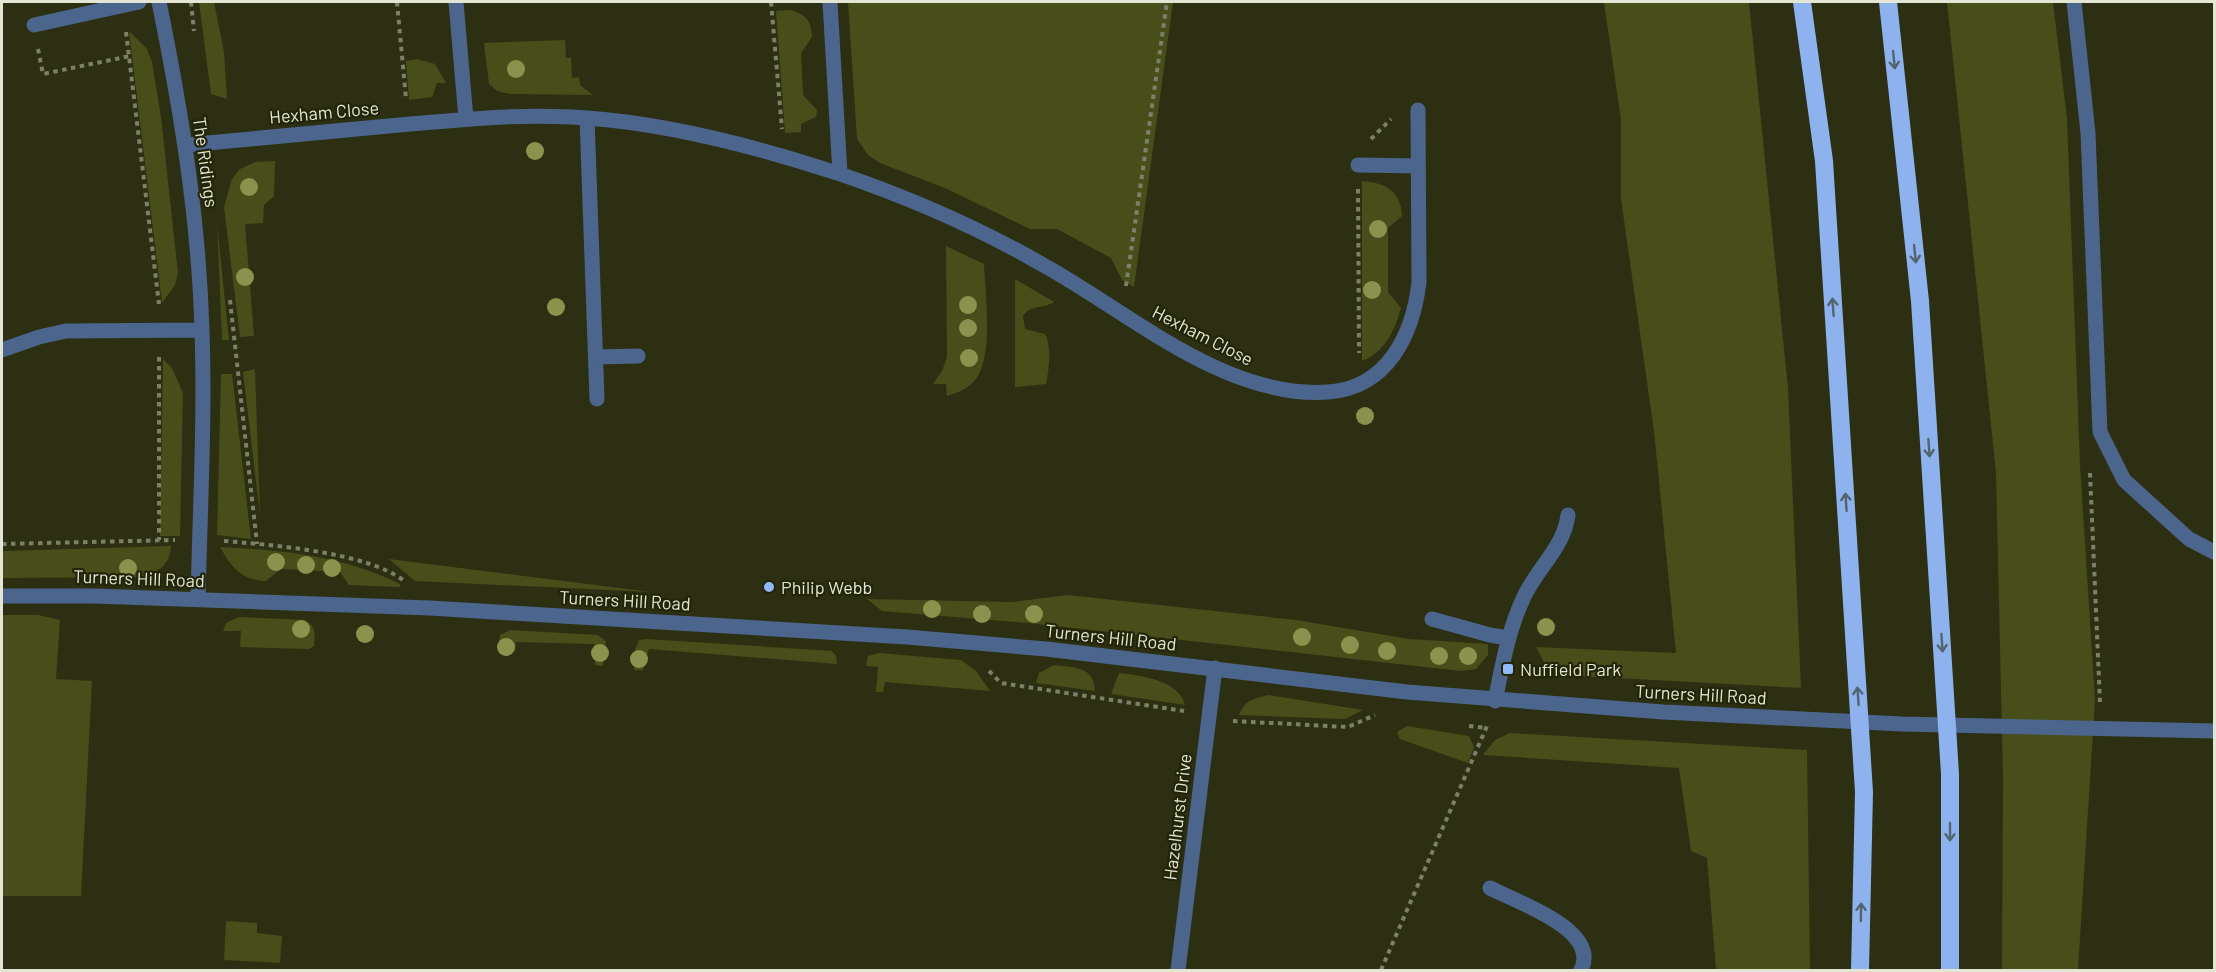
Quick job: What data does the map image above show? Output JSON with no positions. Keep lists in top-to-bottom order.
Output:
{
  "streets": {
    "street": [
      "Hexham Close",
      "The Ridings",
      "Turners Hill Road",
      "Hazelhurst Drive"
    ]
  },
  "crossings": [
    ["Hexham Close", "The Ridings"],
    ["The Ridings", "Turners Hill Road"],
    ["Turners Hill Road", "Hazelhurst Drive"]
  ],
  "places": {
    "other": ["Philip Webb"],
    "transit": ["Nuffield Park"]
  }
}
